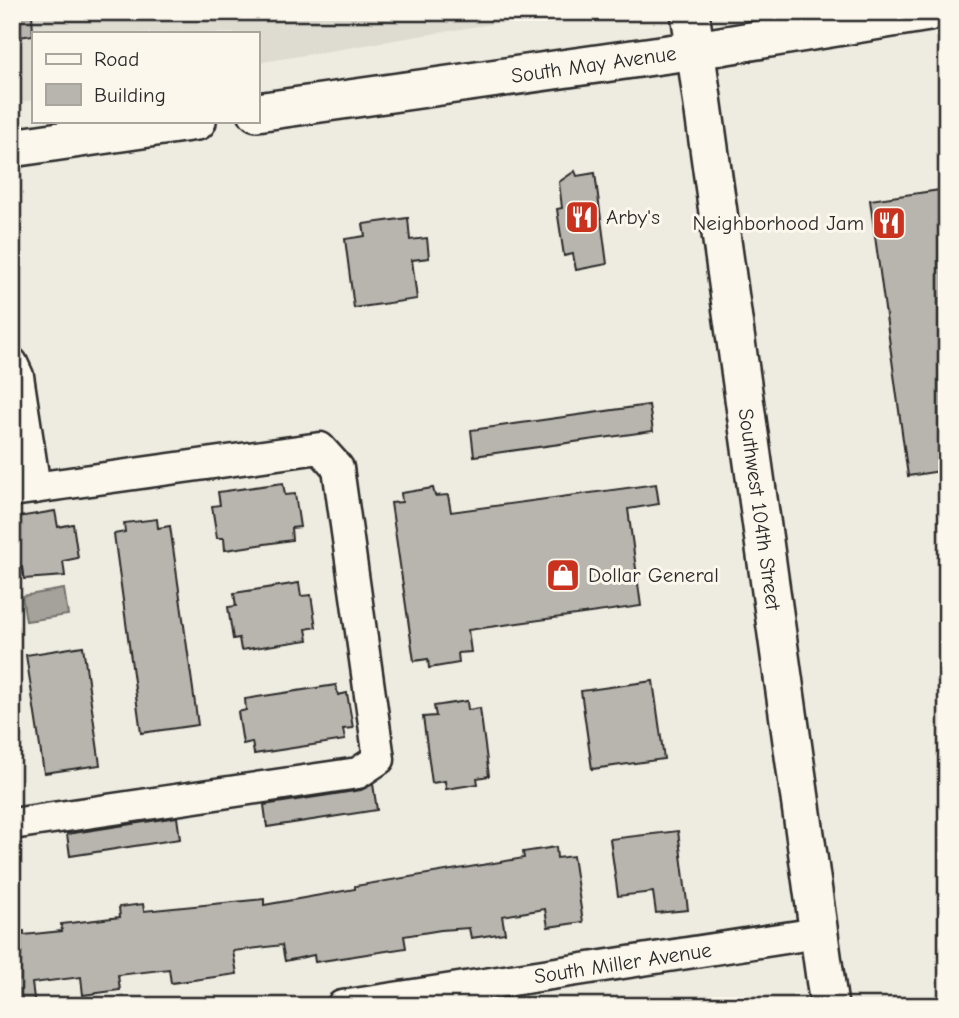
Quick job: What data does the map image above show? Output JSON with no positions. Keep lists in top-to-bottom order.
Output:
{
  "streets": {
    "main road": ["South May Avenue", "Southwest 104th Street"],
    "street": ["South Miller Avenue"]
  },
  "crossings": [
    ["South May Avenue", "Southwest 104th Street"],
    ["Southwest 104th Street", "South Miller Avenue"]
  ],
  "places": {
    "restaurant": ["Arby's", "Neighborhood Jam"],
    "shop": ["Dollar General"]
  },
  "legend": ["Road", "Building"]
}
